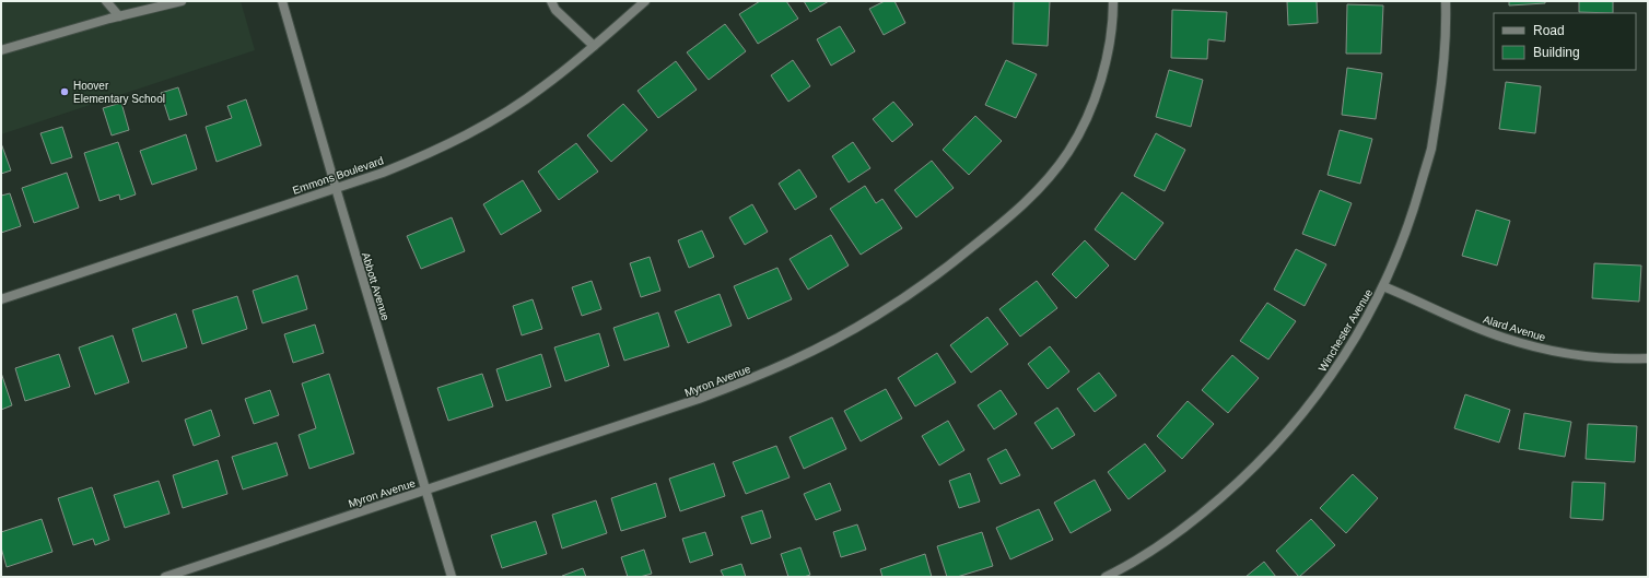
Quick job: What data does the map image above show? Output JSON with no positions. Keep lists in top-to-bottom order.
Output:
{
  "streets": {
    "street": [
      "Emmons Boulevard",
      "Abbott Avenue",
      "Alard Avenue",
      "Winchester Avenue",
      "Myron Avenue"
    ]
  },
  "crossings": [
    ["Emmons Boulevard", "Abbott Avenue"],
    ["Abbott Avenue", "Myron Avenue"],
    ["Alard Avenue", "Winchester Avenue"]
  ],
  "places": ["Hoover Elementary School"],
  "legend": ["Road", "Building"]
}
